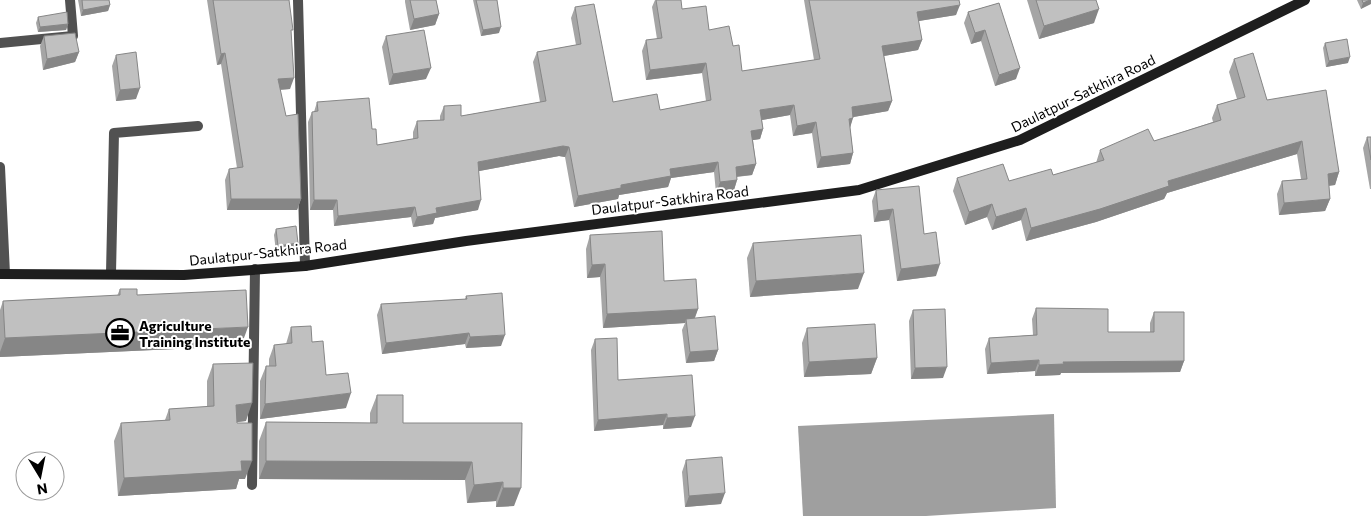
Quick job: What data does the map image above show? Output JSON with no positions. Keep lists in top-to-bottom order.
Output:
{
  "streets": {
    "main road": ["Daulatpur-Satkhira Road"]
  },
  "places": {
    "office": ["Agriculture Training Institute"]
  },
  "north": "bottom"
}
